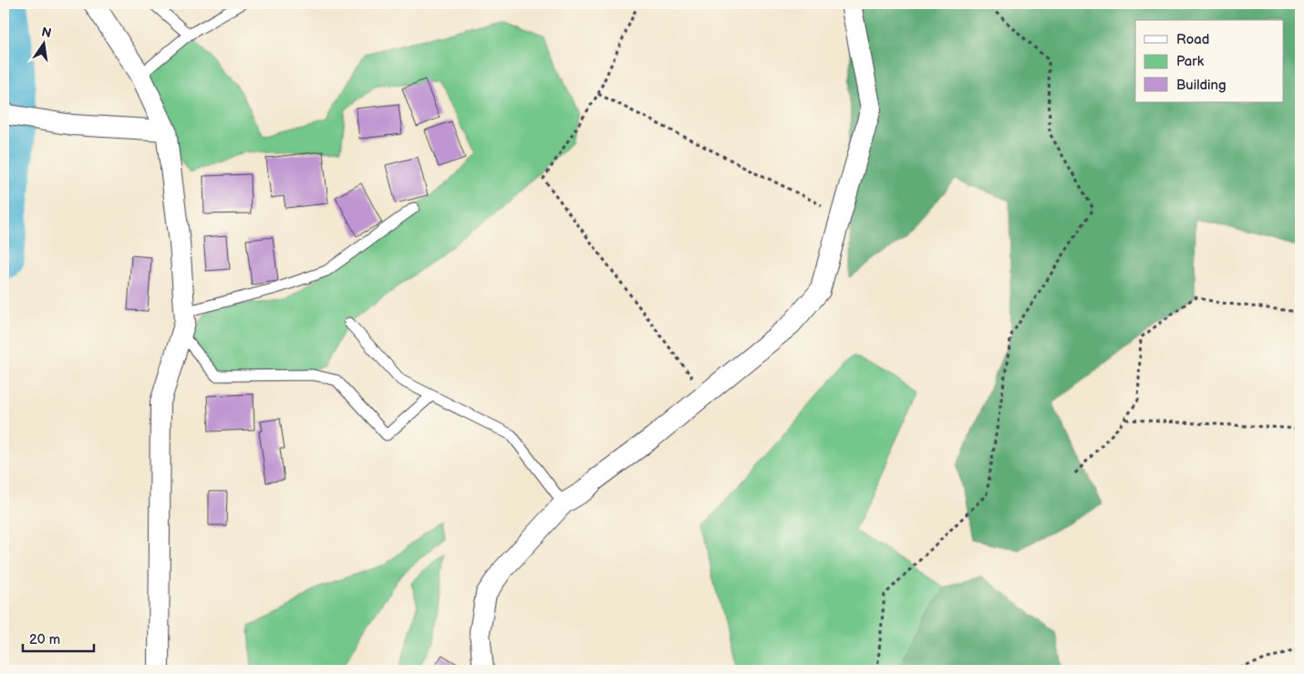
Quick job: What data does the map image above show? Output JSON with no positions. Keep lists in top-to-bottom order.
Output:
{
  "legend": ["Road", "Park", "Building"],
  "scale_bar": "20 m",
  "north": "top"
}
